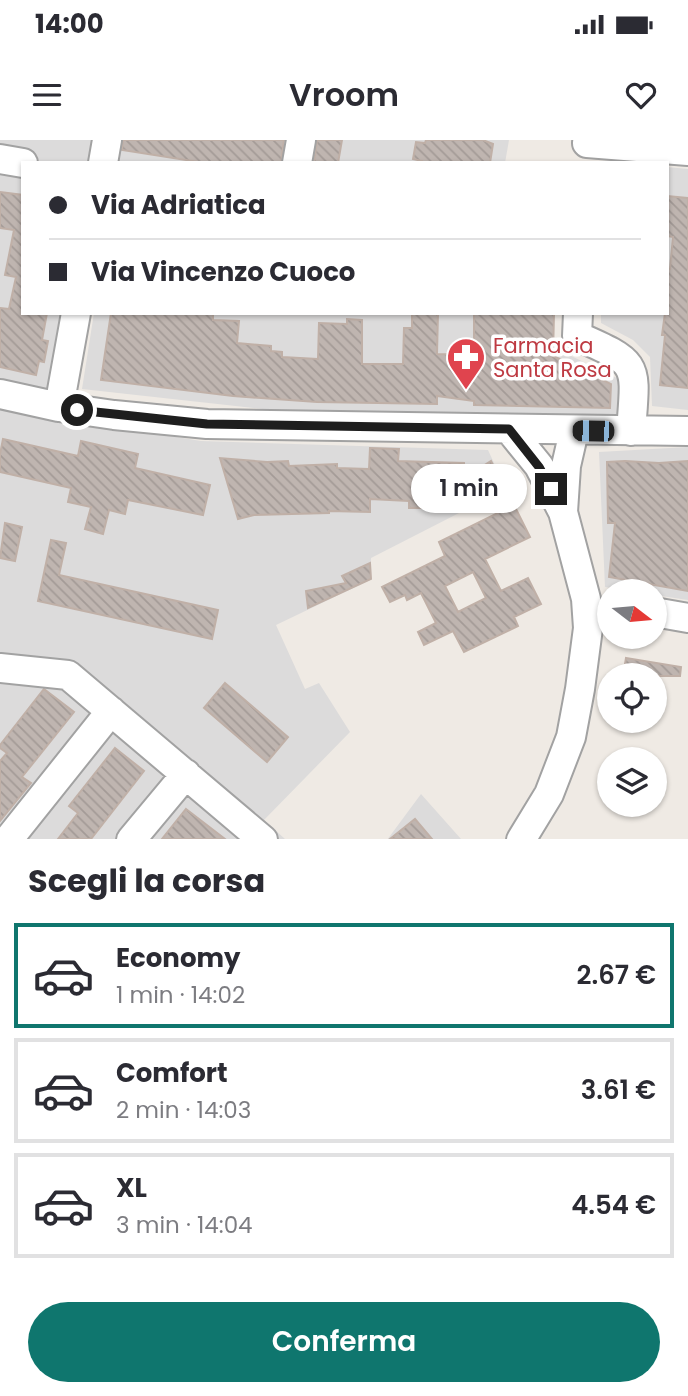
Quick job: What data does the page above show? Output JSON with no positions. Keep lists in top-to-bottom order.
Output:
{
  "places": {
    "pharmacy": ["Farmacia Santa Rosa"]
  },
  "north": "right",
  "page": {
    "status": "14:00",
    "header": "Vroom",
    "banner": ["Via Adriatica", "Via Vincenzo Cuoco"],
    "bubble": "1 min",
    "heading": "Scegli la corsa",
    "list": [
      {
        "name": "Economy",
        "note": "1 min · 14:02",
        "value": "2.67 €"
      },
      {
        "name": "Comfort",
        "note": "2 min · 14:03",
        "value": "3.61 €"
      },
      {
        "name": "XL",
        "note": "3 min · 14:04",
        "value": "4.54 €"
      }
    ],
    "buttons": "Conferma"
  }
}
